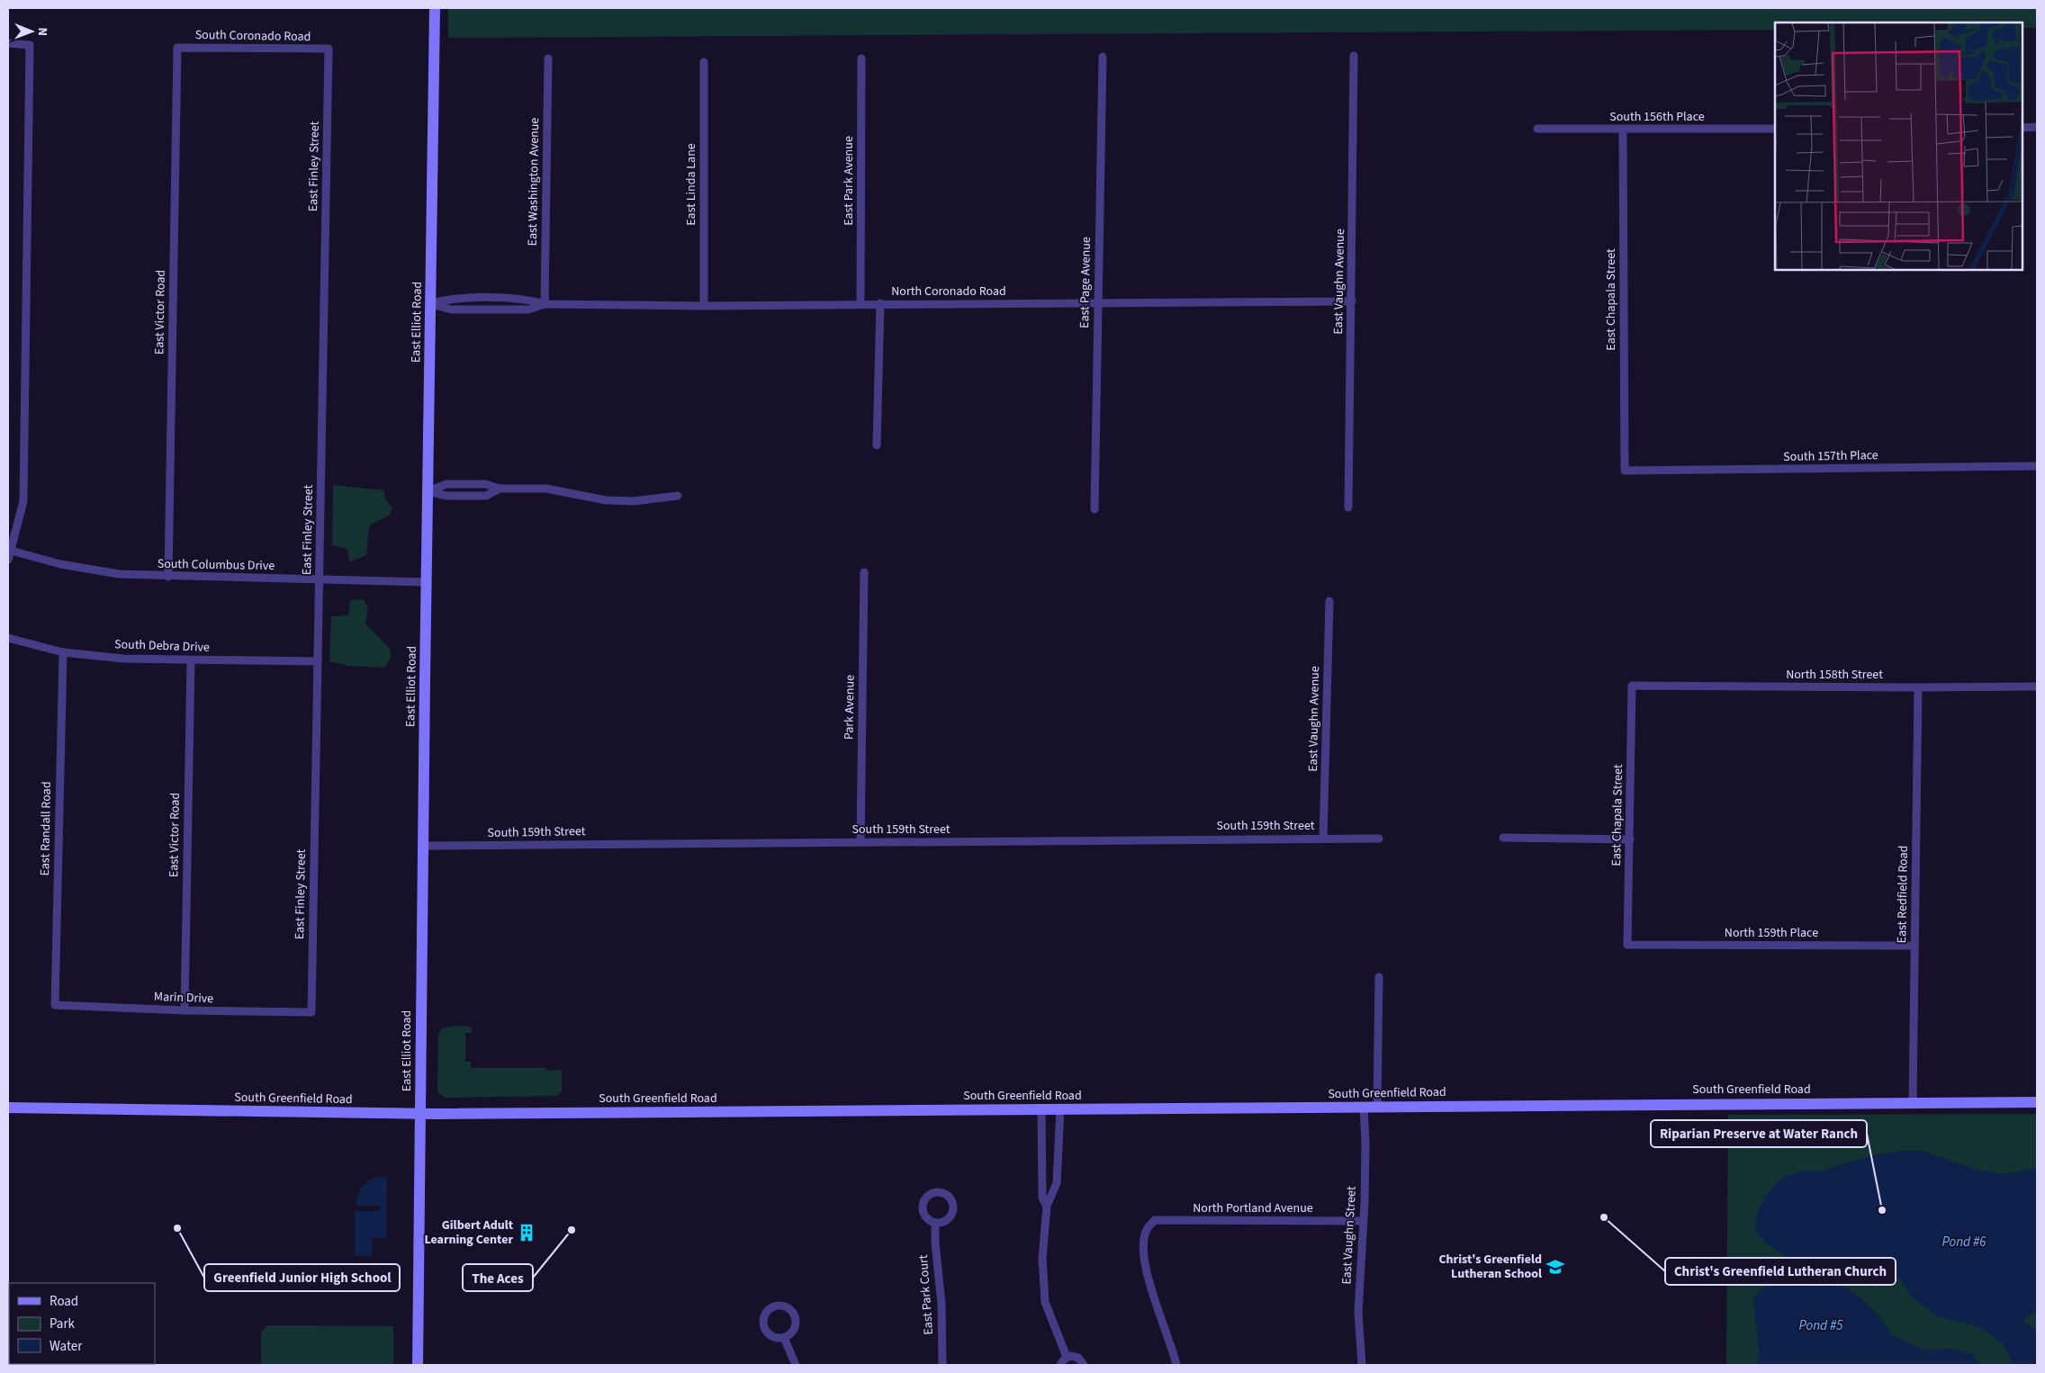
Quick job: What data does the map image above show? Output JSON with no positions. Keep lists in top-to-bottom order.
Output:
{
  "streets": {
    "main road": ["East Elliot Road", "South Greenfield Road"],
    "street": [
      "South Coronado Road",
      "South 156th Place",
      "East Finley Street",
      "East Park Avenue",
      "East Washington Avenue",
      "East Linda Lane",
      "East Vaughn Avenue",
      "East Page Avenue",
      "North Coronado Road",
      "East Chapala Street",
      "East Victor Road",
      "South 157th Place",
      "South Columbus Drive",
      "South Debra Drive",
      "North 158th Street",
      "Park Avenue",
      "South 159th Street",
      "East Randall Road",
      "East Redfield Road",
      "North 159th Place",
      "Marin Drive",
      "North Portland Avenue",
      "East Vaughn Street",
      "East Park Court"
    ]
  },
  "crossings": [
    ["South Coronado Road", "East Finley Street"],
    ["South Coronado Road", "East Victor Road"],
    ["South 156th Place", "East Chapala Street"],
    ["East Finley Street", "South Columbus Drive"],
    ["East Finley Street", "South Debra Drive"],
    ["East Finley Street", "Marin Drive"],
    ["East Park Avenue", "North Coronado Road"],
    ["East Washington Avenue", "North Coronado Road"],
    ["East Linda Lane", "North Coronado Road"],
    ["East Vaughn Avenue", "North Coronado Road"],
    ["East Vaughn Avenue", "South 159th Street"],
    ["East Page Avenue", "North Coronado Road"],
    ["North Coronado Road", "East Elliot Road"],
    ["East Chapala Street", "South 157th Place"],
    ["East Chapala Street", "North 158th Street"],
    ["East Chapala Street", "North 159th Place"],
    ["East Victor Road", "South Columbus Drive"],
    ["East Victor Road", "South Debra Drive"],
    ["East Victor Road", "Marin Drive"],
    ["East Elliot Road", "South Columbus Drive"],
    ["East Elliot Road", "South 159th Street"],
    ["East Elliot Road", "South Greenfield Road"],
    ["South Debra Drive", "East Randall Road"],
    ["North 158th Street", "East Redfield Road"],
    ["Park Avenue", "South 159th Street"],
    ["East Randall Road", "Marin Drive"],
    ["East Redfield Road", "North 159th Place"],
    ["East Redfield Road", "South Greenfield Road"],
    ["South Greenfield Road", "East Vaughn Street"],
    ["North Portland Avenue", "East Vaughn Street"]
  ],
  "water": ["Pond #6", "Pond #5"],
  "places": {
    "other": [
      "Riparian Preserve at Water Ranch",
      "Christ's Greenfield Lutheran Church",
      "Greenfield Junior High School",
      "The Aces"
    ],
    "building": ["Gilbert Adult Learning Center"],
    "school or university": ["Christ's Greenfield Lutheran School"]
  },
  "legend": ["Road", "Park", "Water"],
  "north": "right"
}
